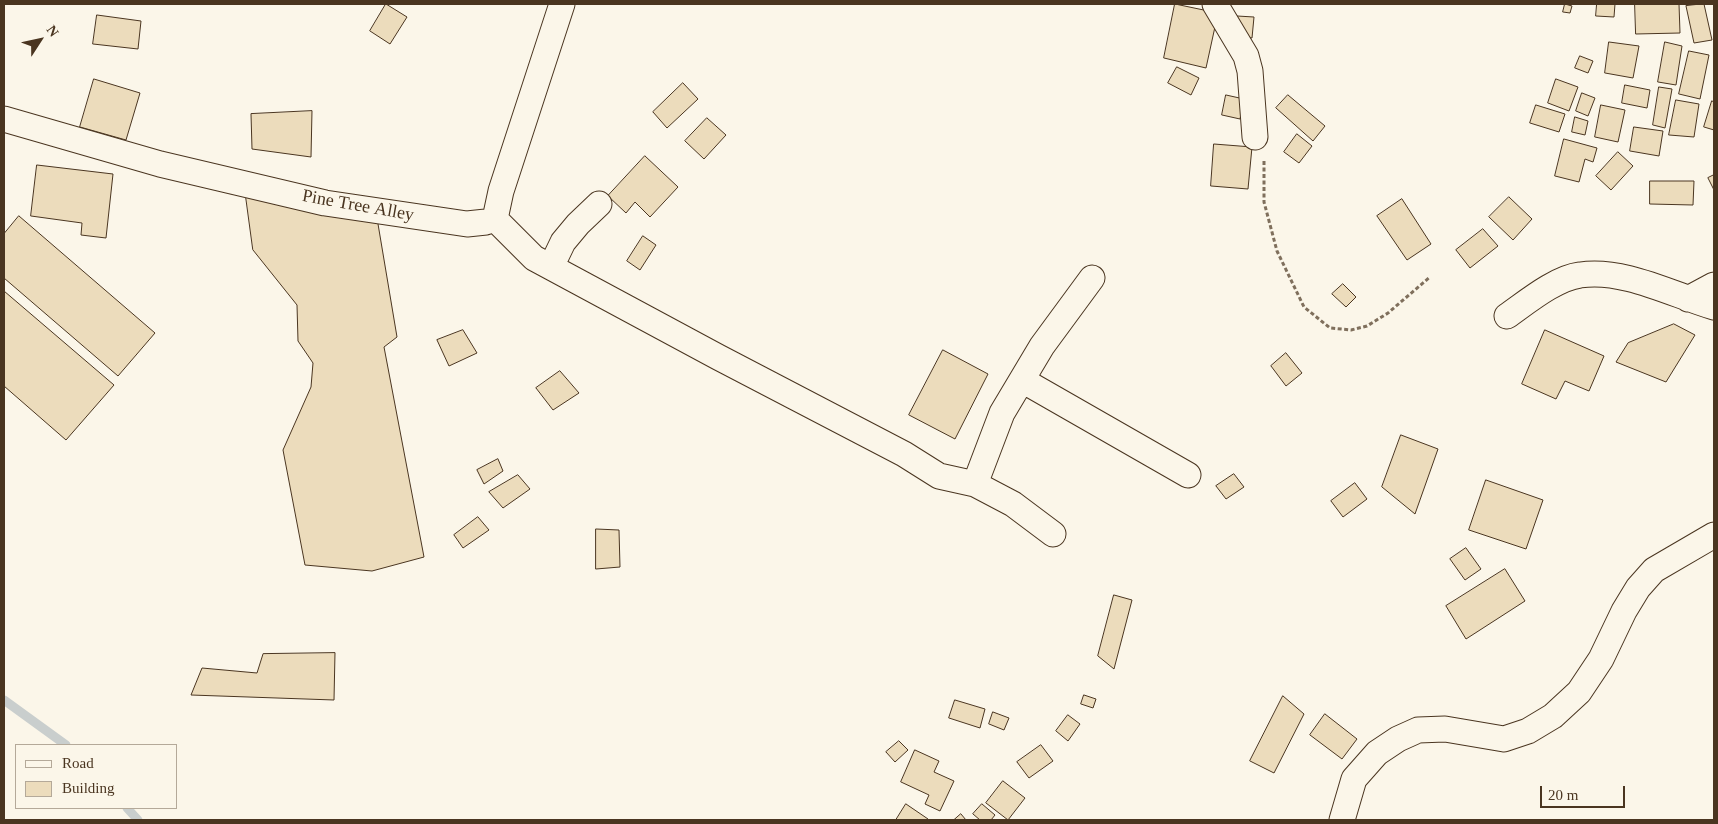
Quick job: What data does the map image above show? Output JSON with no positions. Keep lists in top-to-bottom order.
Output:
{
  "streets": {
    "street": ["Pine Tree Alley"]
  },
  "legend": ["Road", "Building"],
  "scale_bar": "20 m",
  "north": "top right"
}
